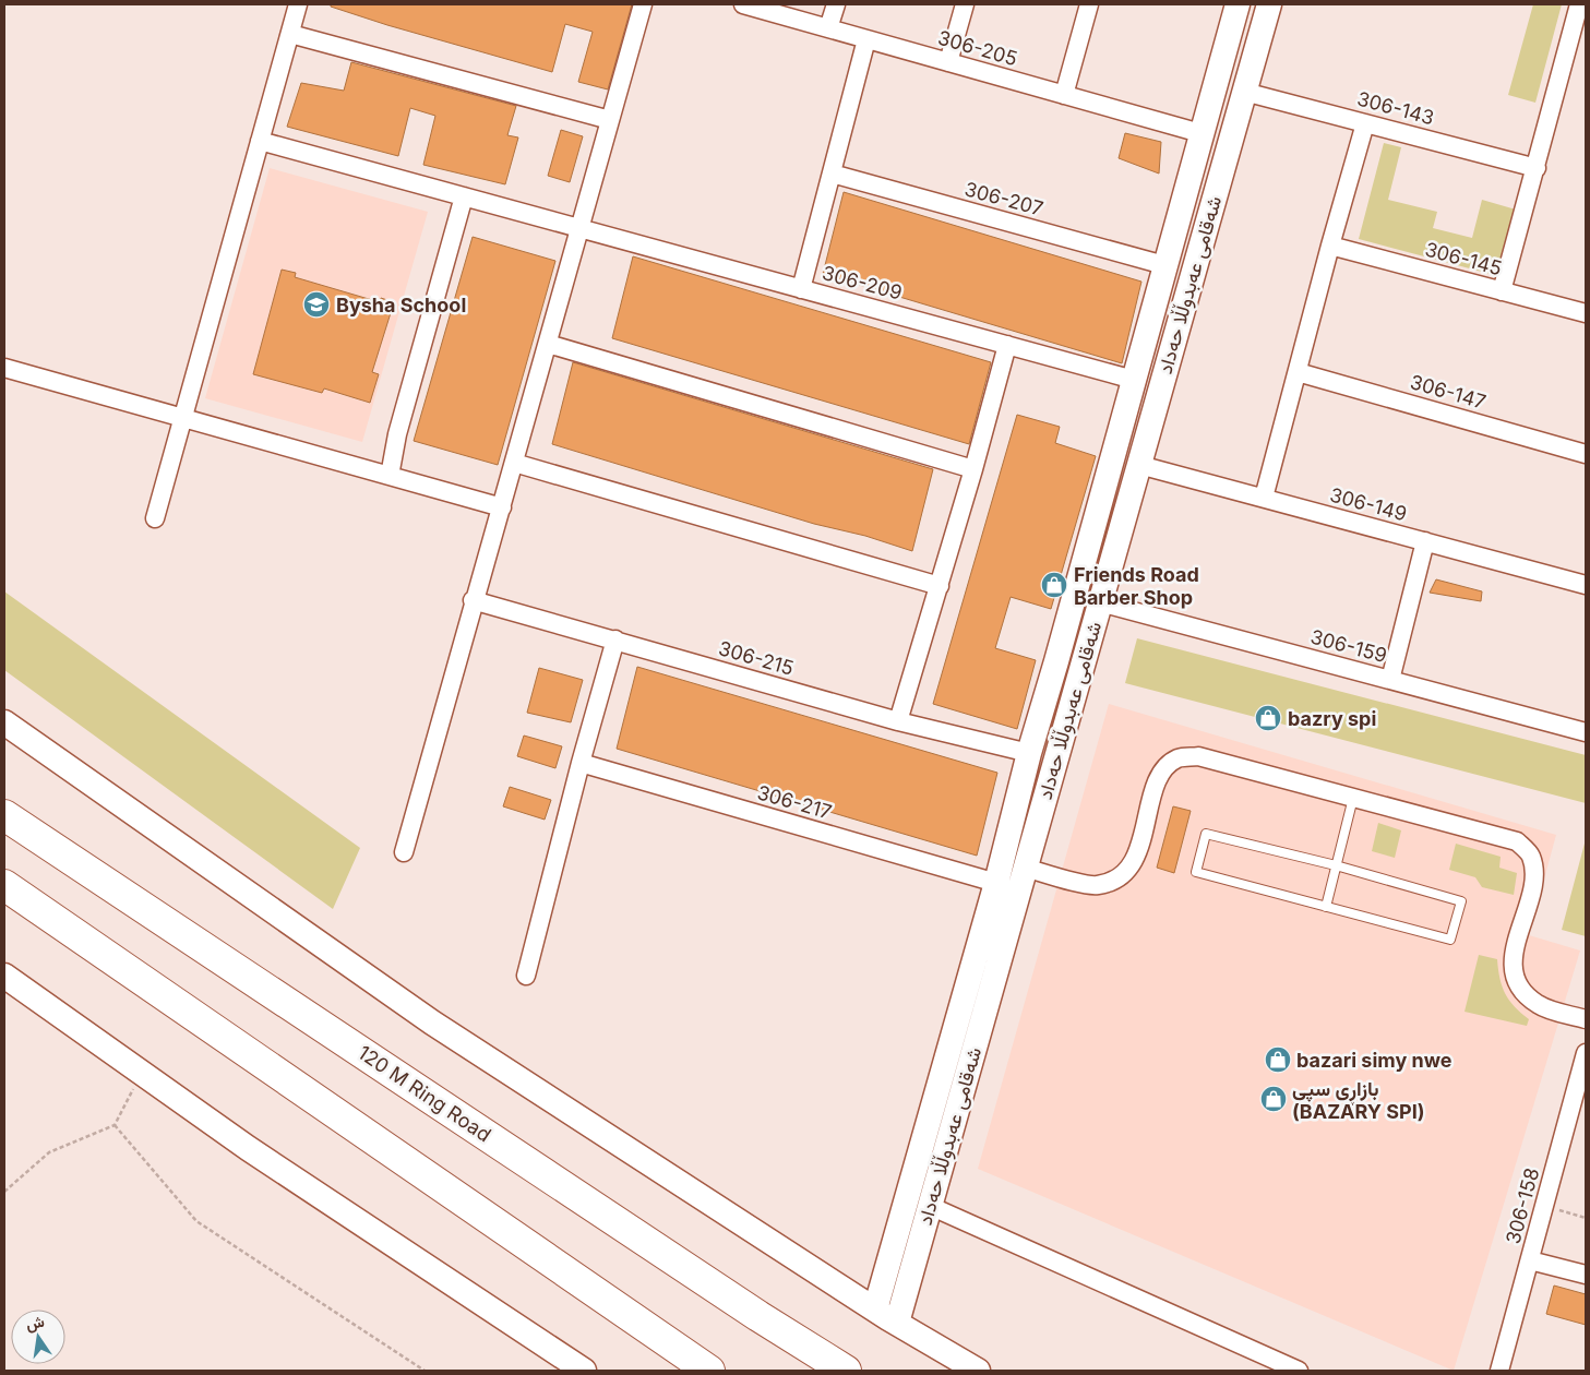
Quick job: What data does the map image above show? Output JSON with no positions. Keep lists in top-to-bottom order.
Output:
{
  "streets": {
    "highway": ["120 M Ring Road"],
    "street": [
      "306-205",
      "306-143",
      "306-207",
      "306-145",
      "306-209",
      "شەقامی عەبدوڵڵا حەداد",
      "306-147",
      "306-149",
      "306-159",
      "306-215",
      "306-217",
      "306-158"
    ]
  },
  "crossings": [
    ["306-205", "شەقامی عەبدوڵڵا حەداد"],
    ["306-143", "شەقامی عەبدوڵڵا حەداد"],
    ["306-207", "شەقامی عەبدوڵڵا حەداد"],
    ["306-209", "شەقامی عەبدوڵڵا حەداد"],
    ["شەقامی عەبدوڵڵا حەداد", "306-149"],
    ["شەقامی عەبدوڵڵا حەداد", "306-159"],
    ["شەقامی عەبدوڵڵا حەداد", "306-215"],
    ["شەقامی عەبدوڵڵا حەداد", "306-217"]
  ],
  "places": {
    "school or university": ["Bysha School"],
    "shop": [
      "Friends Road Barber Shop",
      "bazry spi",
      "bazari simy nwe",
      "بازاڕی سپی (BAZARY SPI)"
    ]
  },
  "north": "top"
}
